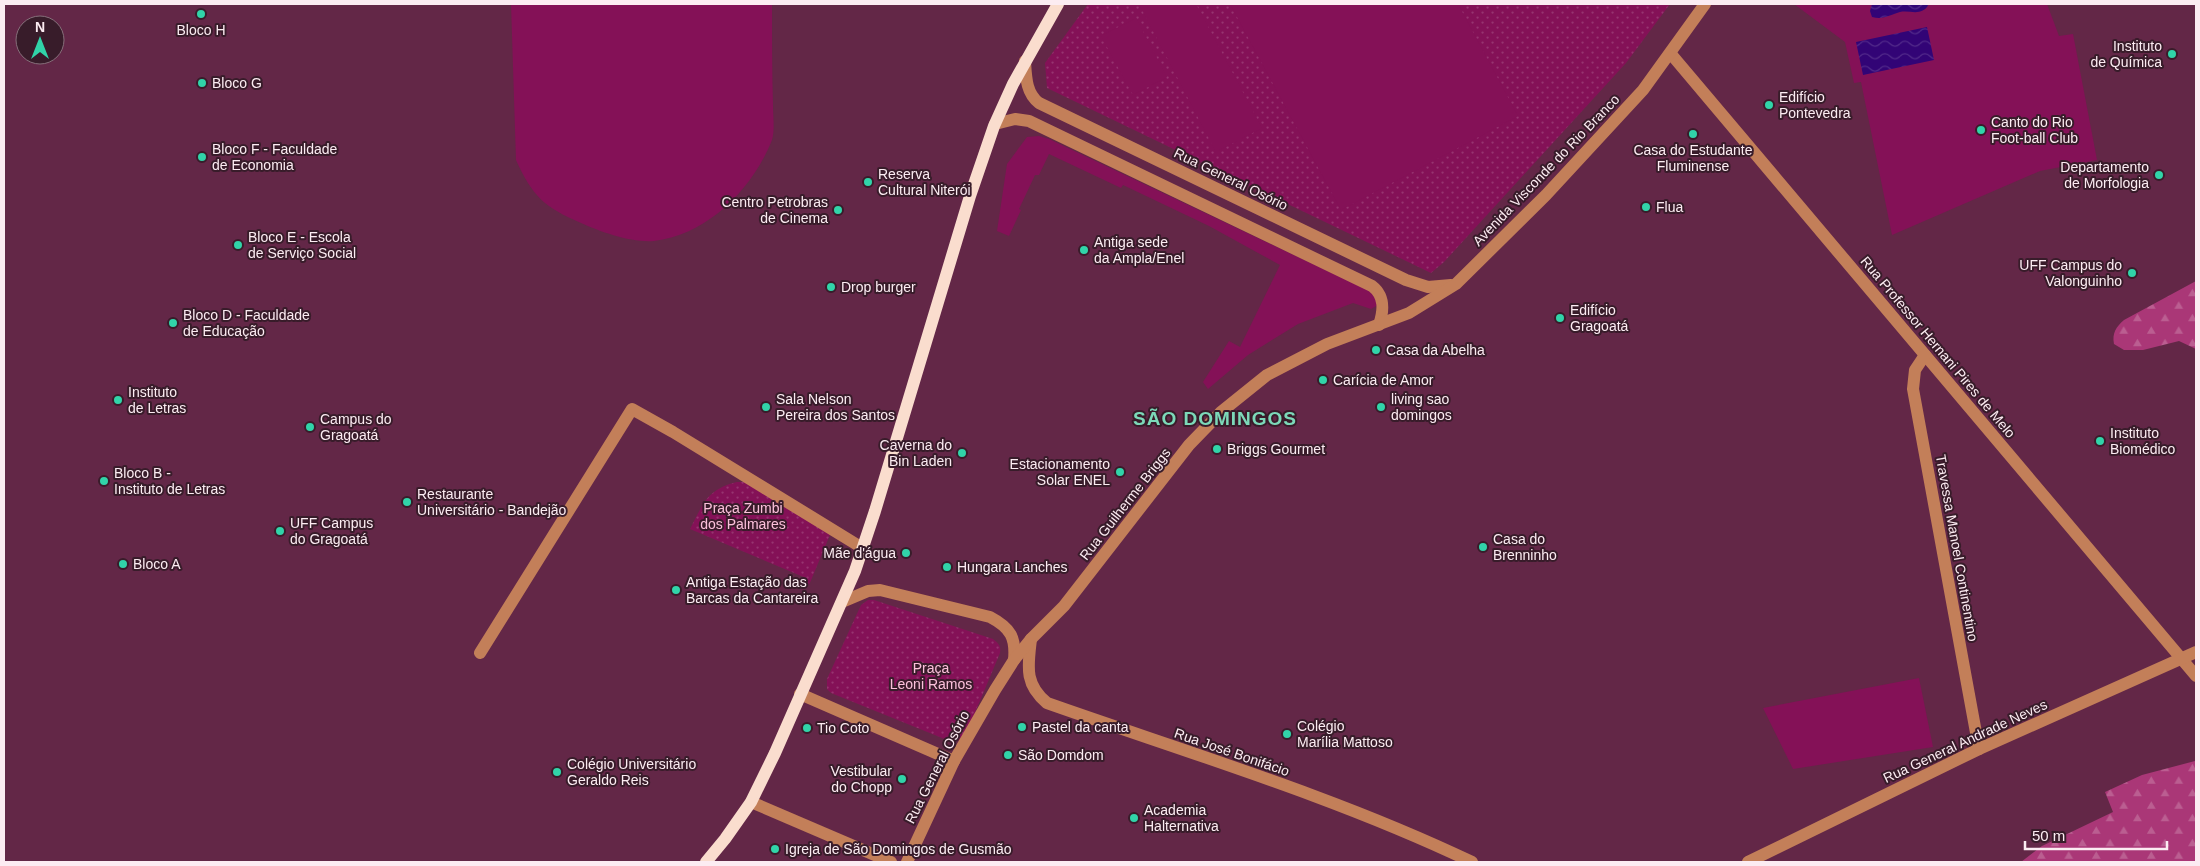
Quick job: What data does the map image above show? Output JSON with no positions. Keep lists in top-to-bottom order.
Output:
{
  "streets": {
    "street": [
      "Avenida Visconde do Rio Branco",
      "Rua General Osório",
      "Rua Professor Hernani Pires de Melo",
      "Rua Guilherme Briggs",
      "Travessa Manoel Continentino",
      "Rua General Andrade Neves",
      "Rua José Bonifácio"
    ]
  },
  "crossings": [
    ["Avenida Visconde do Rio Branco", "Rua General Osório"],
    ["Avenida Visconde do Rio Branco", "Rua Professor Hernani Pires de Melo"],
    ["Avenida Visconde do Rio Branco", "Rua Guilherme Briggs"],
    ["Rua General Osório", "Rua Guilherme Briggs"],
    ["Rua General Osório", "Rua José Bonifácio"],
    ["Rua Professor Hernani Pires de Melo", "Travessa Manoel Continentino"],
    ["Rua Professor Hernani Pires de Melo", "Rua General Andrade Neves"],
    ["Rua Guilherme Briggs", "Rua José Bonifácio"],
    ["Travessa Manoel Continentino", "Rua General Andrade Neves"]
  ],
  "districts": ["SÃO DOMINGOS"],
  "parks": ["Praça Zumbi dos Palmares", "Praça Leoni Ramos"],
  "places": [
    "Bloco H",
    "Instituto de Química",
    "Bloco G",
    "Edifício Pontevedra",
    "Canto do Rio Foot-ball Club",
    "Casa do Estudante Fluminense",
    "Bloco F - Faculdade de Economia",
    "Departamento de Morfologia",
    "Reserva Cultural Niterói",
    "Flua",
    "Centro Petrobras de Cinema",
    "Bloco E - Escola de Serviço Social",
    "Antiga sede da Ampla/Enel",
    "UFF Campus do Valonguinho",
    "Drop burger",
    "Edifício Gragoatá",
    "Bloco D - Faculdade de Educação",
    "Casa da Abelha",
    "Carícia de Amor",
    "Instituto de Letras",
    "Sala Nelson Pereira dos Santos",
    "living sao domingos",
    "Campus do Gragoatá",
    "Instituto Biomédico",
    "Briggs Gourmet",
    "Caverna do Bin Laden",
    "Estacionamento Solar ENEL",
    "Bloco B - Instituto de Letras",
    "Restaurante Universitário - Bandejão",
    "UFF Campus do Gragoatá",
    "Casa do Brenninho",
    "Mãe d'água",
    "Bloco A",
    "Hungara Lanches",
    "Antiga Estação das Barcas da Cantareira",
    "Pastel da canta",
    "Tio Coto",
    "Colégio Marília Mattoso",
    "São Domdom",
    "Colégio Universitário Geraldo Reis",
    "Vestibular do Chopp",
    "Academia Halternativa",
    "Igreja de São Domingos de Gusmão"
  ],
  "scale_bar": "50 m",
  "north": "top"
}
